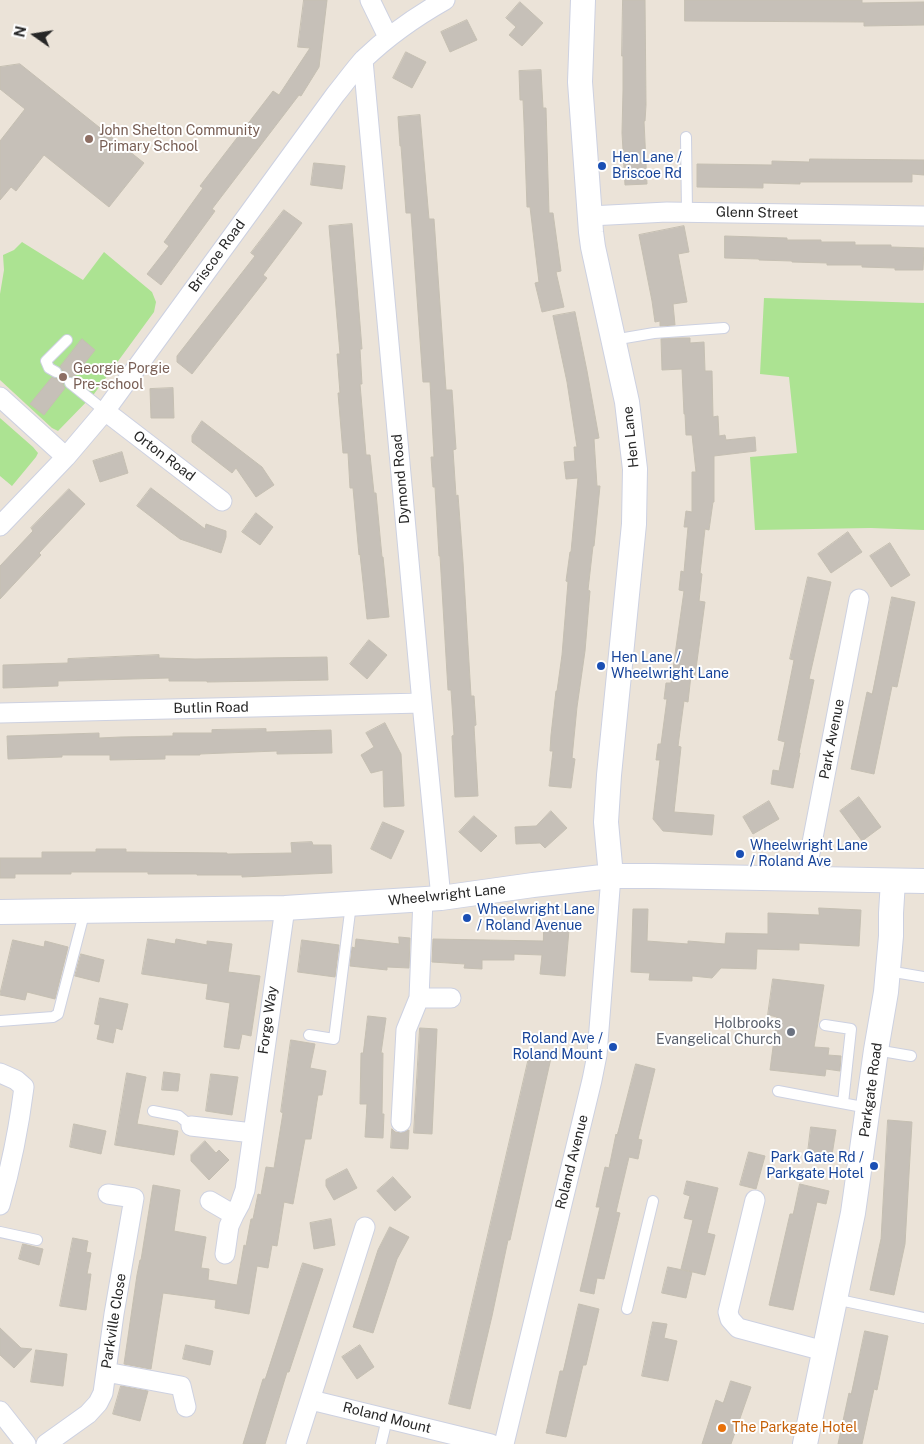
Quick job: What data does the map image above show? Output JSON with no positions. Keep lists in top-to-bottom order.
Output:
{
  "streets": {
    "street": [
      "Glenn Street",
      "Briscoe Road",
      "Hen Lane",
      "Orton Road",
      "Dymond Road",
      "Butlin Road",
      "Park Avenue",
      "Wheelwright Lane",
      "Forge Way",
      "Parkgate Road",
      "Roland Avenue",
      "Parkville Close",
      "Roland Mount"
    ]
  },
  "crossings": [
    ["Glenn Street", "Hen Lane"],
    ["Briscoe Road", "Orton Road"],
    ["Briscoe Road", "Dymond Road"],
    ["Hen Lane", "Wheelwright Lane"],
    ["Hen Lane", "Roland Avenue"],
    ["Dymond Road", "Butlin Road"],
    ["Dymond Road", "Wheelwright Lane"],
    ["Park Avenue", "Wheelwright Lane"],
    ["Wheelwright Lane", "Forge Way"],
    ["Wheelwright Lane", "Parkgate Road"],
    ["Wheelwright Lane", "Roland Avenue"]
  ],
  "places": [
    "John Shelton Community Primary School",
    "Hen Lane / Briscoe Rd",
    "Georgie Porgie Pre-school",
    "Hen Lane / Wheelwright Lane",
    "Wheelwright Lane / Roland Ave",
    "Wheelwright Lane / Roland Avenue",
    "Holbrooks Evangelical Church",
    "Roland Ave / Roland Mount",
    "Park Gate Rd / Parkgate Hotel",
    "The Parkgate Hotel"
  ],
  "north": "left"
}
